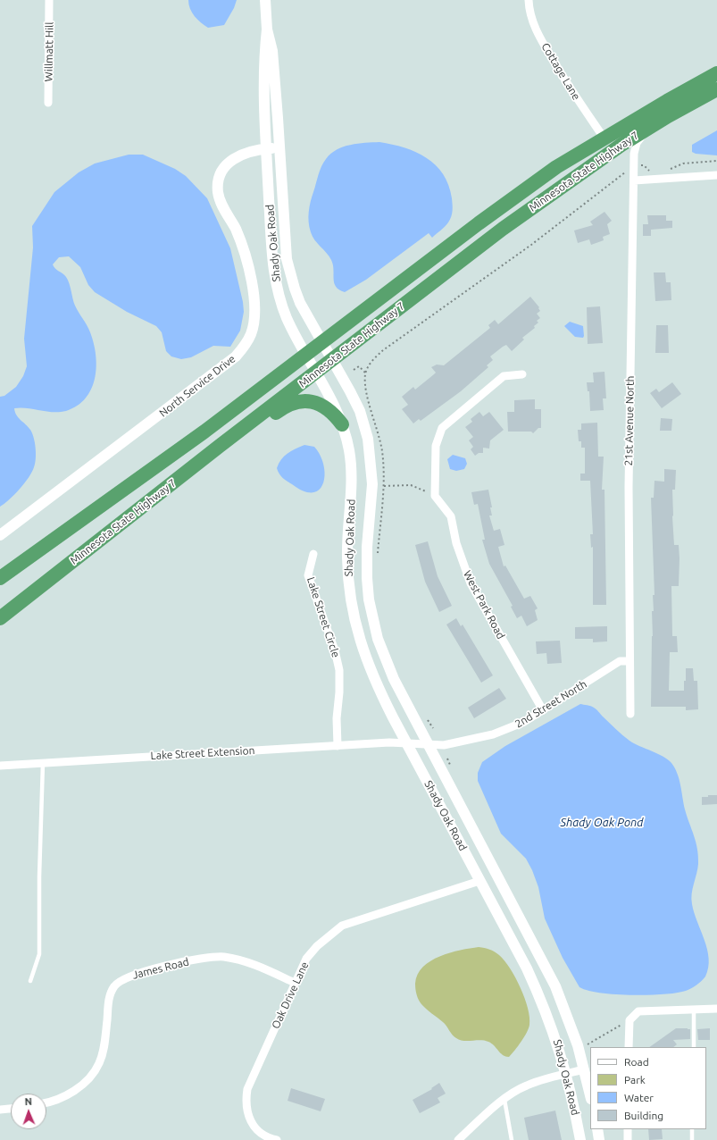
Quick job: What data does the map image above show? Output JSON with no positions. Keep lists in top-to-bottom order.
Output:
{
  "streets": {
    "highway": ["Minnesota State Highway 7"],
    "main road": ["Shady Oak Road", "North Service Drive"],
    "street": [
      "Willmatt Hill",
      "Cottage Lane",
      "21st Avenue North",
      "West Park Road",
      "Lake Street Circle",
      "2nd Street North",
      "Lake Street Extension",
      "James Road",
      "Oak Drive Lane"
    ]
  },
  "crossings": [
    ["Cottage Lane", "Minnesota State Highway 7"],
    ["Minnesota State Highway 7", "Shady Oak Road"],
    ["Minnesota State Highway 7", "21st Avenue North"],
    ["Shady Oak Road", "North Service Drive"],
    ["Shady Oak Road", "2nd Street North"],
    ["Shady Oak Road", "Lake Street Extension"],
    ["Shady Oak Road", "Oak Drive Lane"],
    ["21st Avenue North", "2nd Street North"],
    ["West Park Road", "2nd Street North"],
    ["Lake Street Circle", "Lake Street Extension"],
    ["2nd Street North", "Lake Street Extension"],
    ["James Road", "Oak Drive Lane"]
  ],
  "water": ["Shady Oak Pond"],
  "legend": [
    "Road",
    "Park",
    "Water",
    "Building"
  ],
  "north": "top"
}
